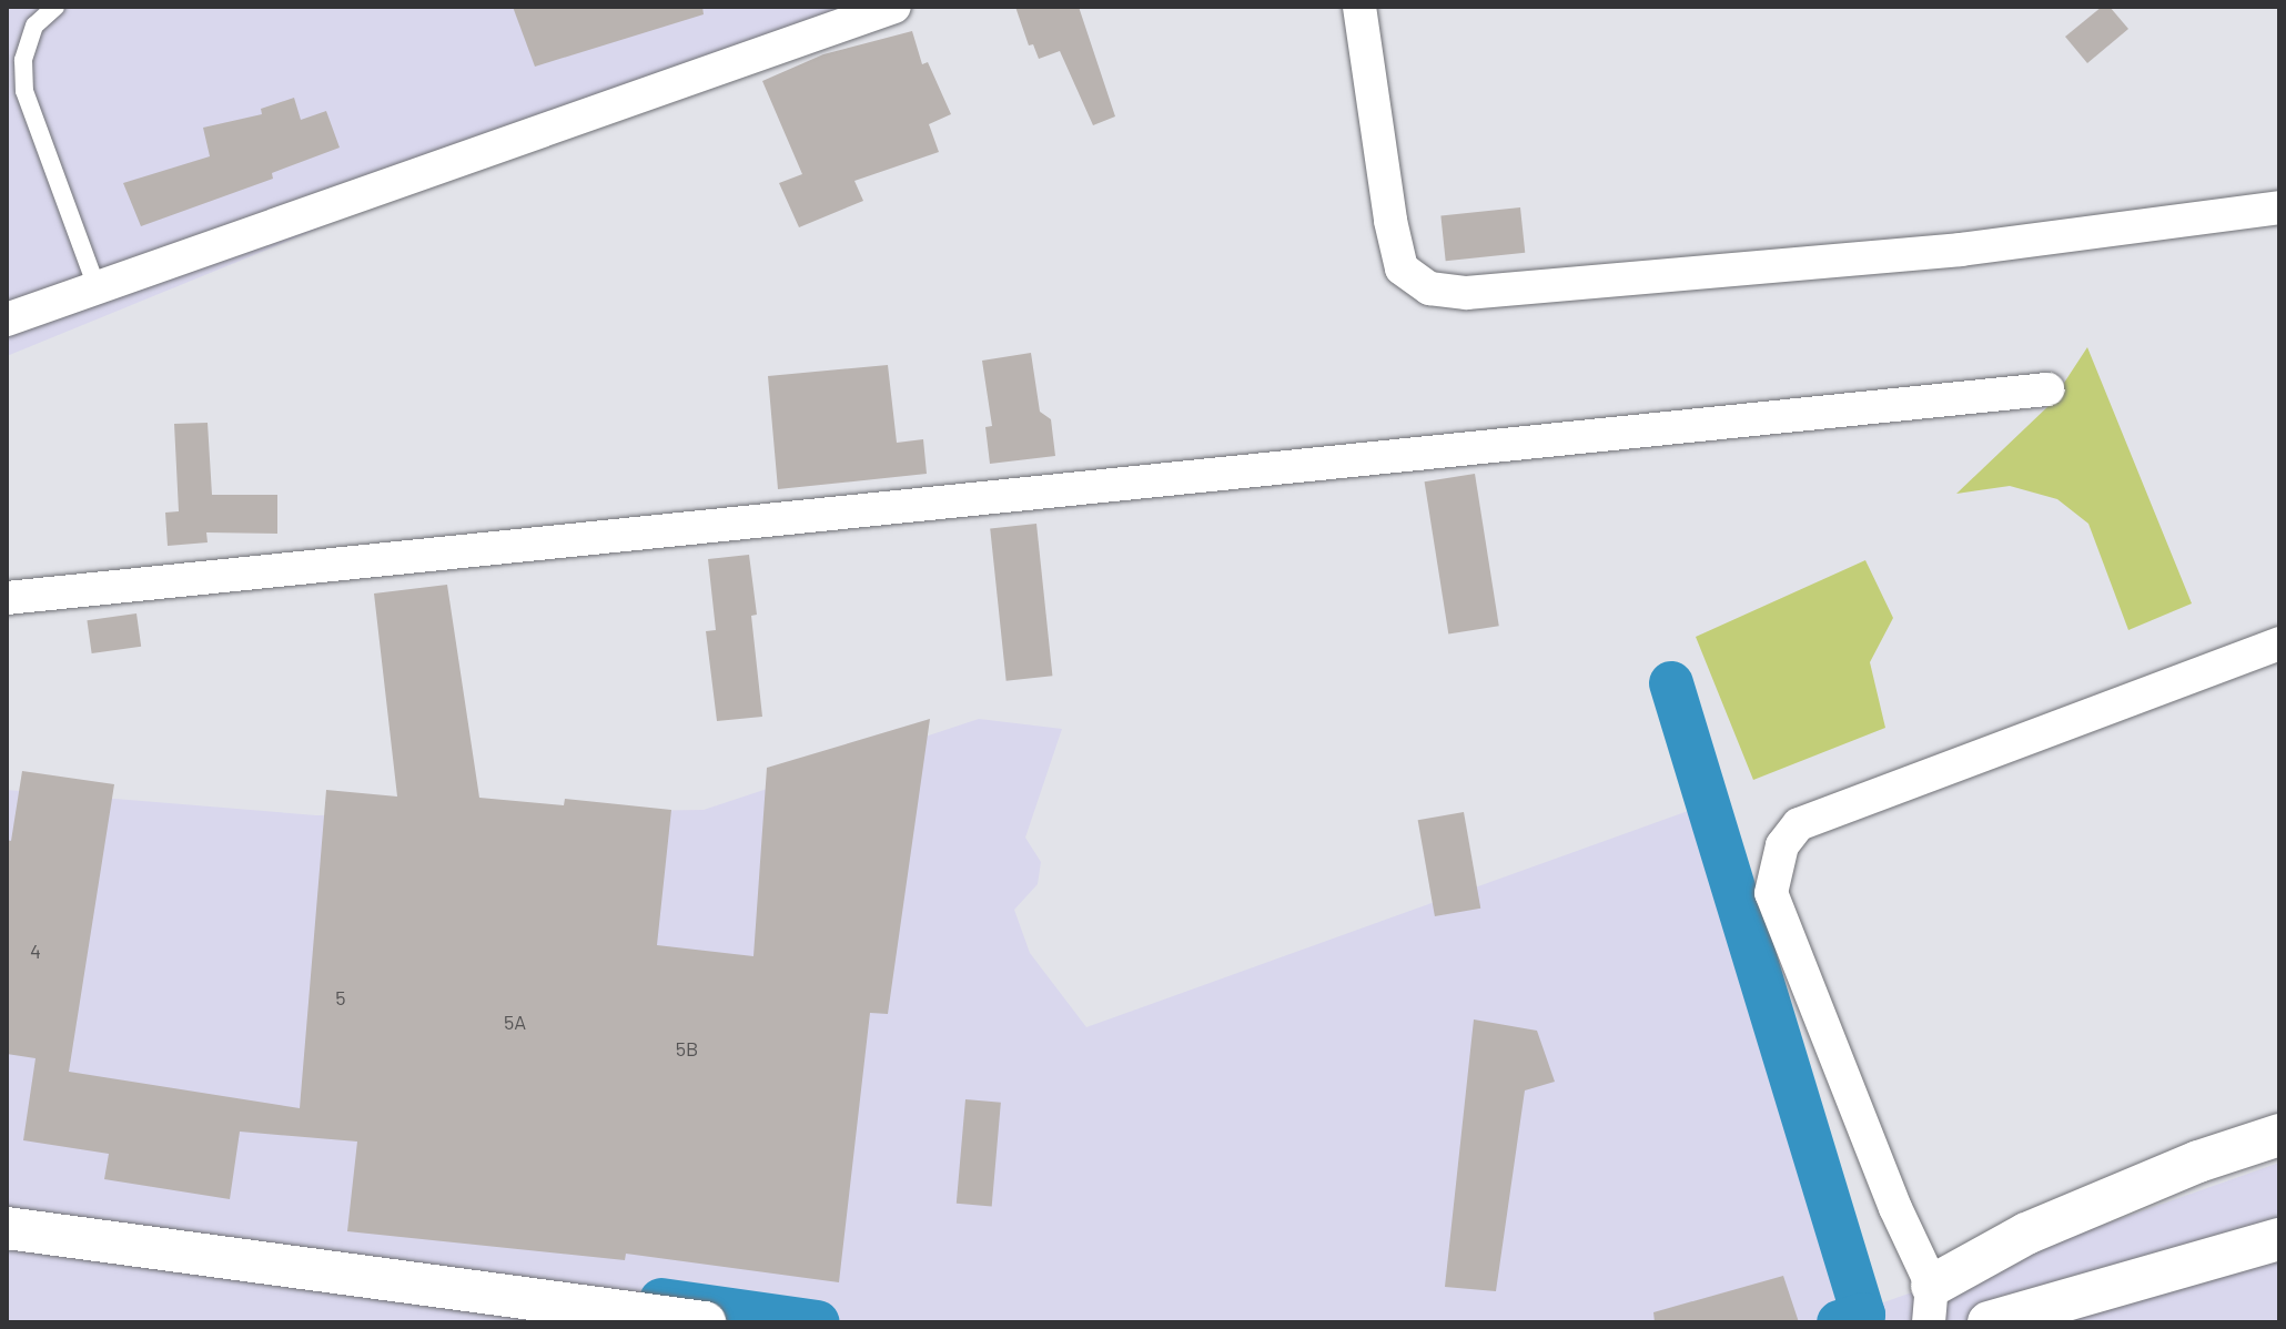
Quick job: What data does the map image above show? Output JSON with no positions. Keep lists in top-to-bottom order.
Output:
{
  "house_numbers": [
    "4",
    "5",
    "5A",
    "5B"
  ]
}
